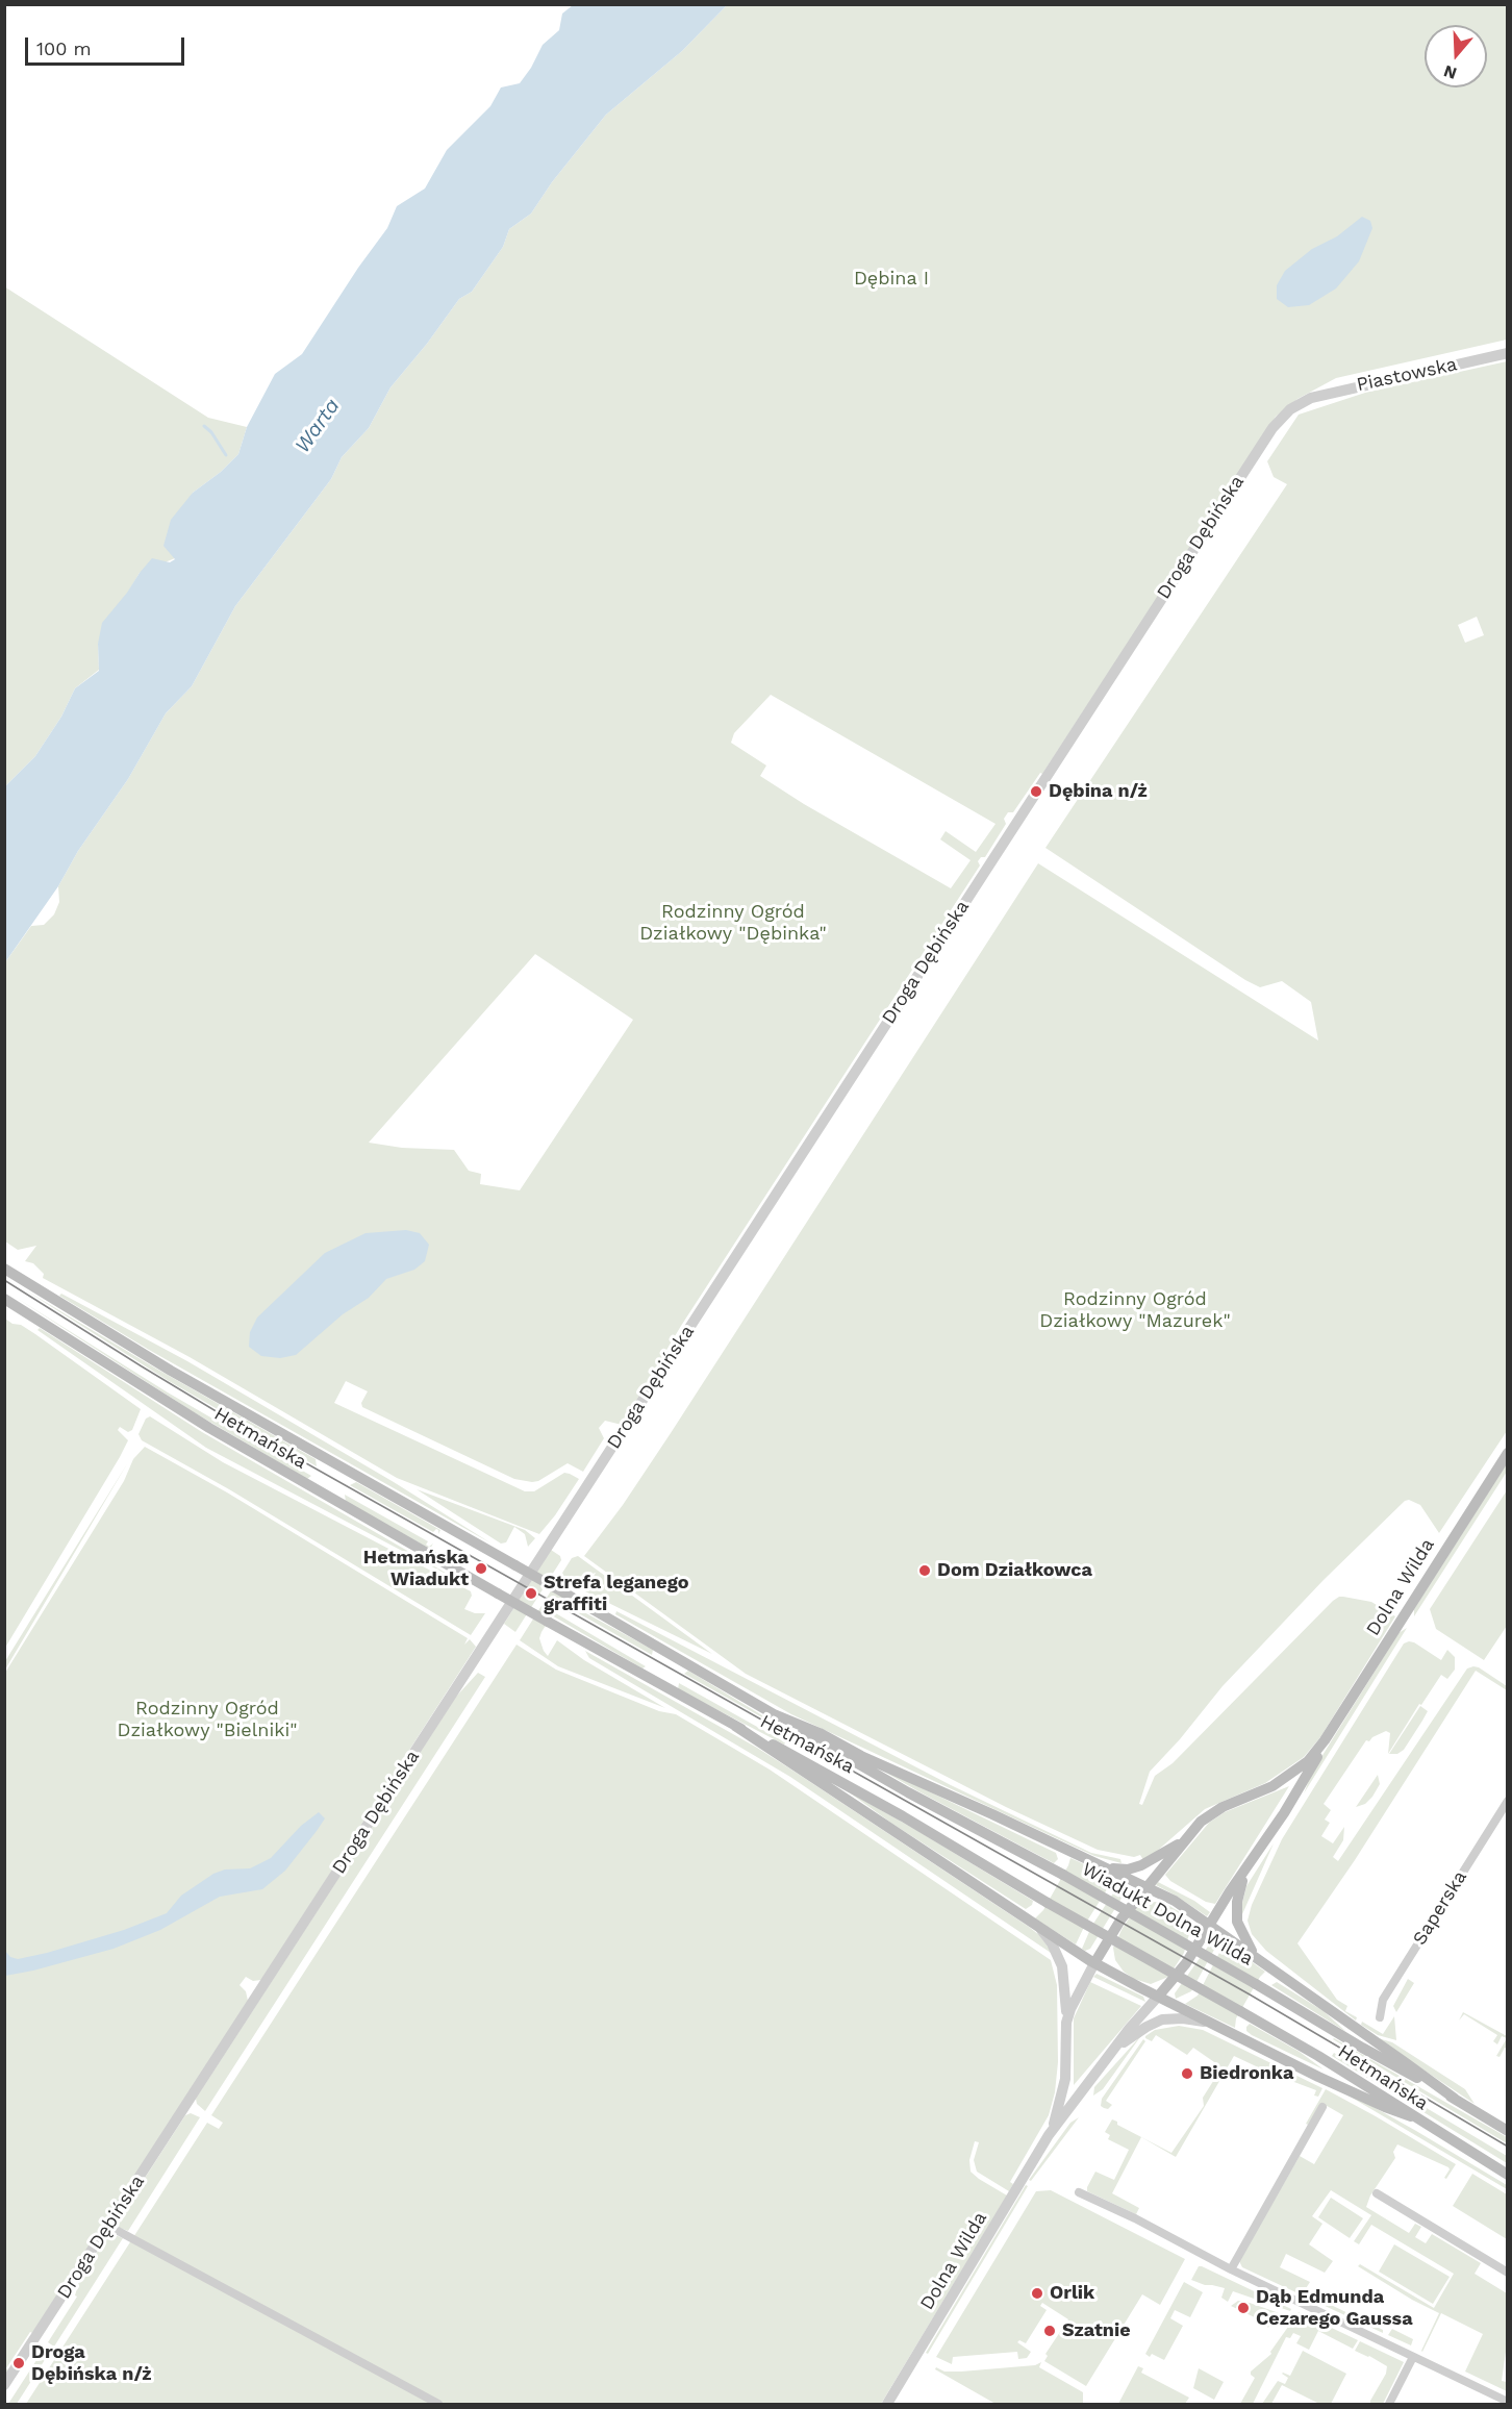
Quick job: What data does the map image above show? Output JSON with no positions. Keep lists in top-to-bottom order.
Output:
{
  "streets": {
    "main road": ["Hetmańska", "Dolna Wilda", "Wiadukt Dolna Wilda"],
    "street": ["Piastowska", "Droga Dębińska", "Saperska"]
  },
  "crossings": [
    ["Piastowska", "Droga Dębińska"],
    ["Hetmańska", "Wiadukt Dolna Wilda"]
  ],
  "water": ["Warta"],
  "parks": [
    "Dębina I",
    "Rodzinny Ogród Działkowy \"Dębinka\"",
    "Rodzinny Ogród Działkowy \"Mazurek\"",
    "Rodzinny Ogród Działkowy \"Bielniki\""
  ],
  "places": [
    "Dębina n/ż",
    "Hetmańska Wiadukt",
    "Dom Działkowca",
    "Strefa leganego graffiti",
    "Biedronka",
    "Orlik",
    "Dąb Edmunda Cezarego Gaussa",
    "Szatnie",
    "Droga Dębińska n/ż"
  ],
  "scale_bar": "100 m",
  "north": "bottom"
}
